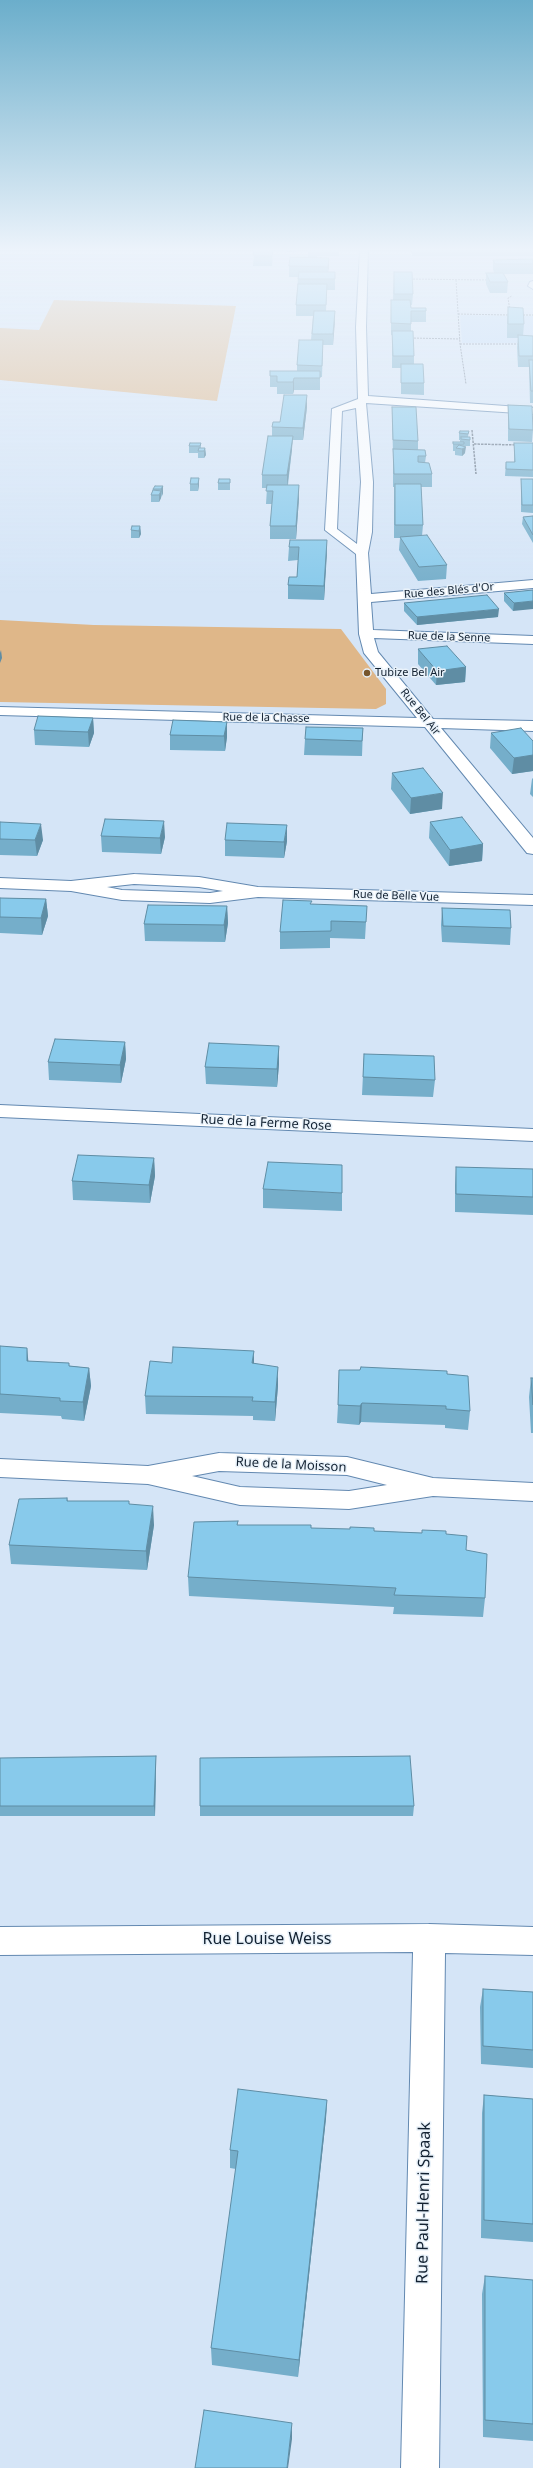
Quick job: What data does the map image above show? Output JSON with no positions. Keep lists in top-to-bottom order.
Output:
{
  "streets": {
    "street": [
      "Rue des Blés d'Or",
      "Rue de la Senne",
      "Rue Bel Air",
      "Rue de la Chasse",
      "Rue de Belle Vue",
      "Rue de la Ferme Rose",
      "Rue de la Moisson",
      "Rue Louise Weiss",
      "Rue Paul-Henri Spaak"
    ]
  },
  "crossings": [
    ["Rue des Blés d'Or", "Rue Bel Air"],
    ["Rue de la Senne", "Rue Bel Air"],
    ["Rue Bel Air", "Rue de la Chasse"],
    ["Rue Louise Weiss", "Rue Paul-Henri Spaak"]
  ],
  "places": ["Tubize Bel Air"]
}
